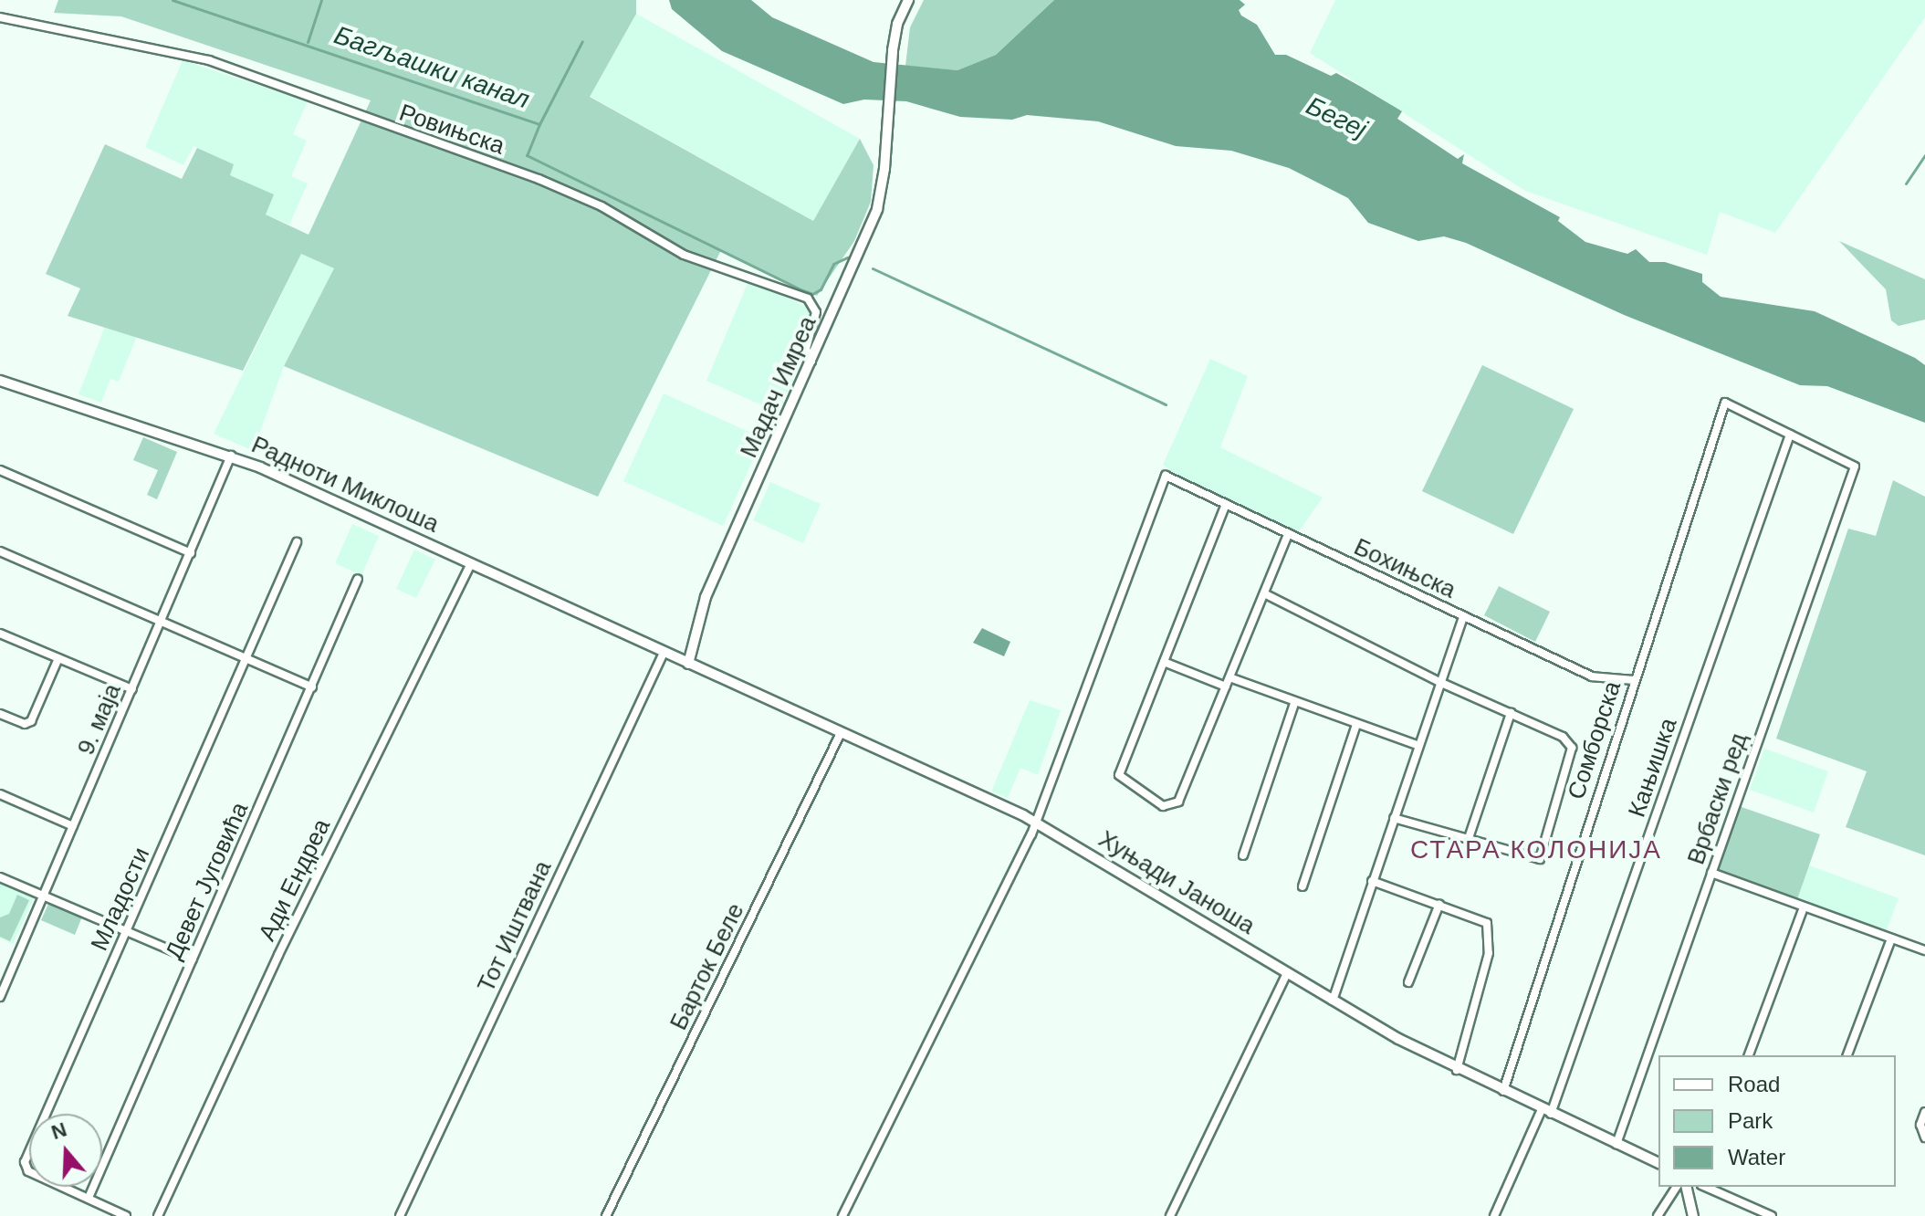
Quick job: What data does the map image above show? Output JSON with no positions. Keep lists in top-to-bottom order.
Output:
{
  "streets": {
    "street": [
      "Ровињска",
      "Мадач Имреа",
      "Радноти Миклоша",
      "Бохињска",
      "9. маја",
      "Сомборска",
      "Кањишка",
      "Врбаски ред",
      "Ади Ендреа",
      "Девет Југовића",
      "Хуњади Јаноша",
      "Младости",
      "Тот Иштвана",
      "Барток Беле"
    ]
  },
  "crossings": [
    ["Ровињска", "Мадач Имреа"],
    ["Мадач Имреа", "Хуњади Јаноша"],
    ["Радноти Миклоша", "9. маја"],
    ["Радноти Миклоша", "Ади Ендреа"],
    ["Радноти Миклоша", "Хуњади Јаноша"],
    ["Радноти Миклоша", "Тот Иштвана"],
    ["Бохињска", "Сомборска"],
    ["Бохињска", "Хуњади Јаноша"],
    ["Сомборска", "Кањишка"],
    ["Сомборска", "Врбаски ред"],
    ["Сомборска", "Хуњади Јаноша"],
    ["Кањишка", "Врбаски ред"],
    ["Кањишка", "Хуњади Јаноша"],
    ["Врбаски ред", "Хуњади Јаноша"],
    ["Девет Југовића", "Младости"],
    ["Хуњади Јаноша", "Тот Иштвана"],
    ["Хуњади Јаноша", "Барток Беле"]
  ],
  "districts": ["СТАРА КОЛОНИЈА"],
  "water": ["Багљашки канал", "Бегеј"],
  "legend": ["Road", "Park", "Water"],
  "north": "top"
}
